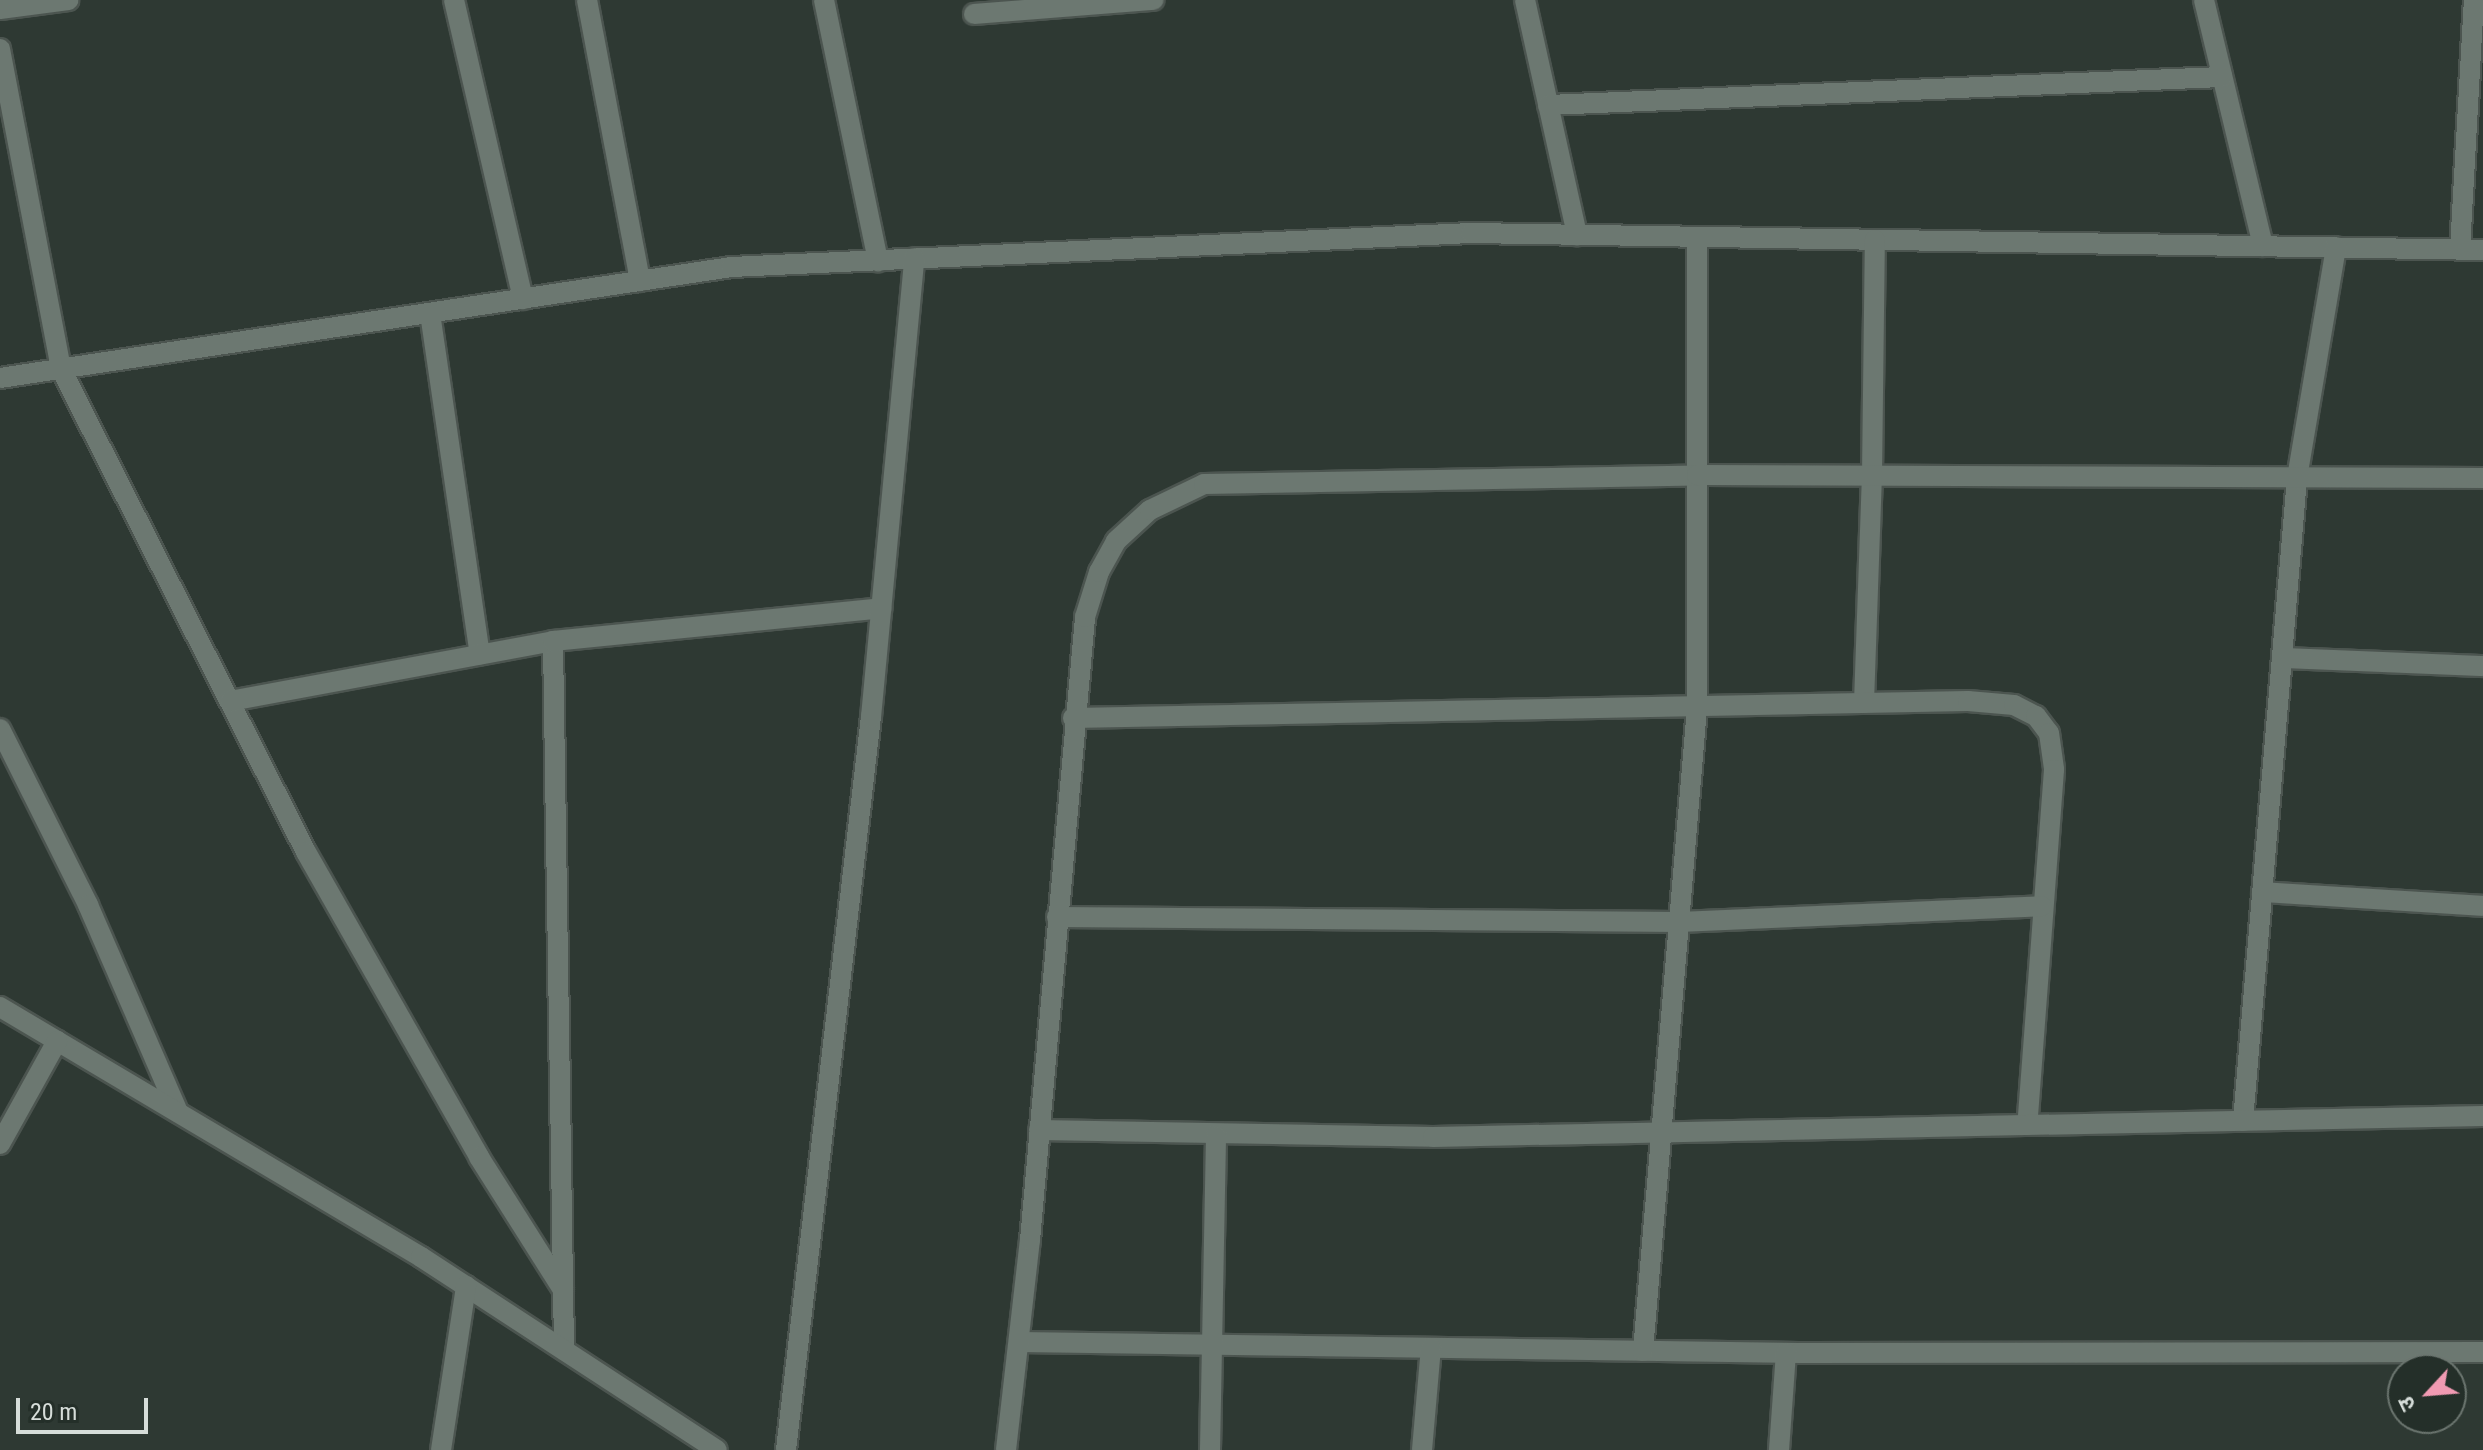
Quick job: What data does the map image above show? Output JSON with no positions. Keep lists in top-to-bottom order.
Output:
{
  "scale_bar": "20 m",
  "north": "bottom left"
}
